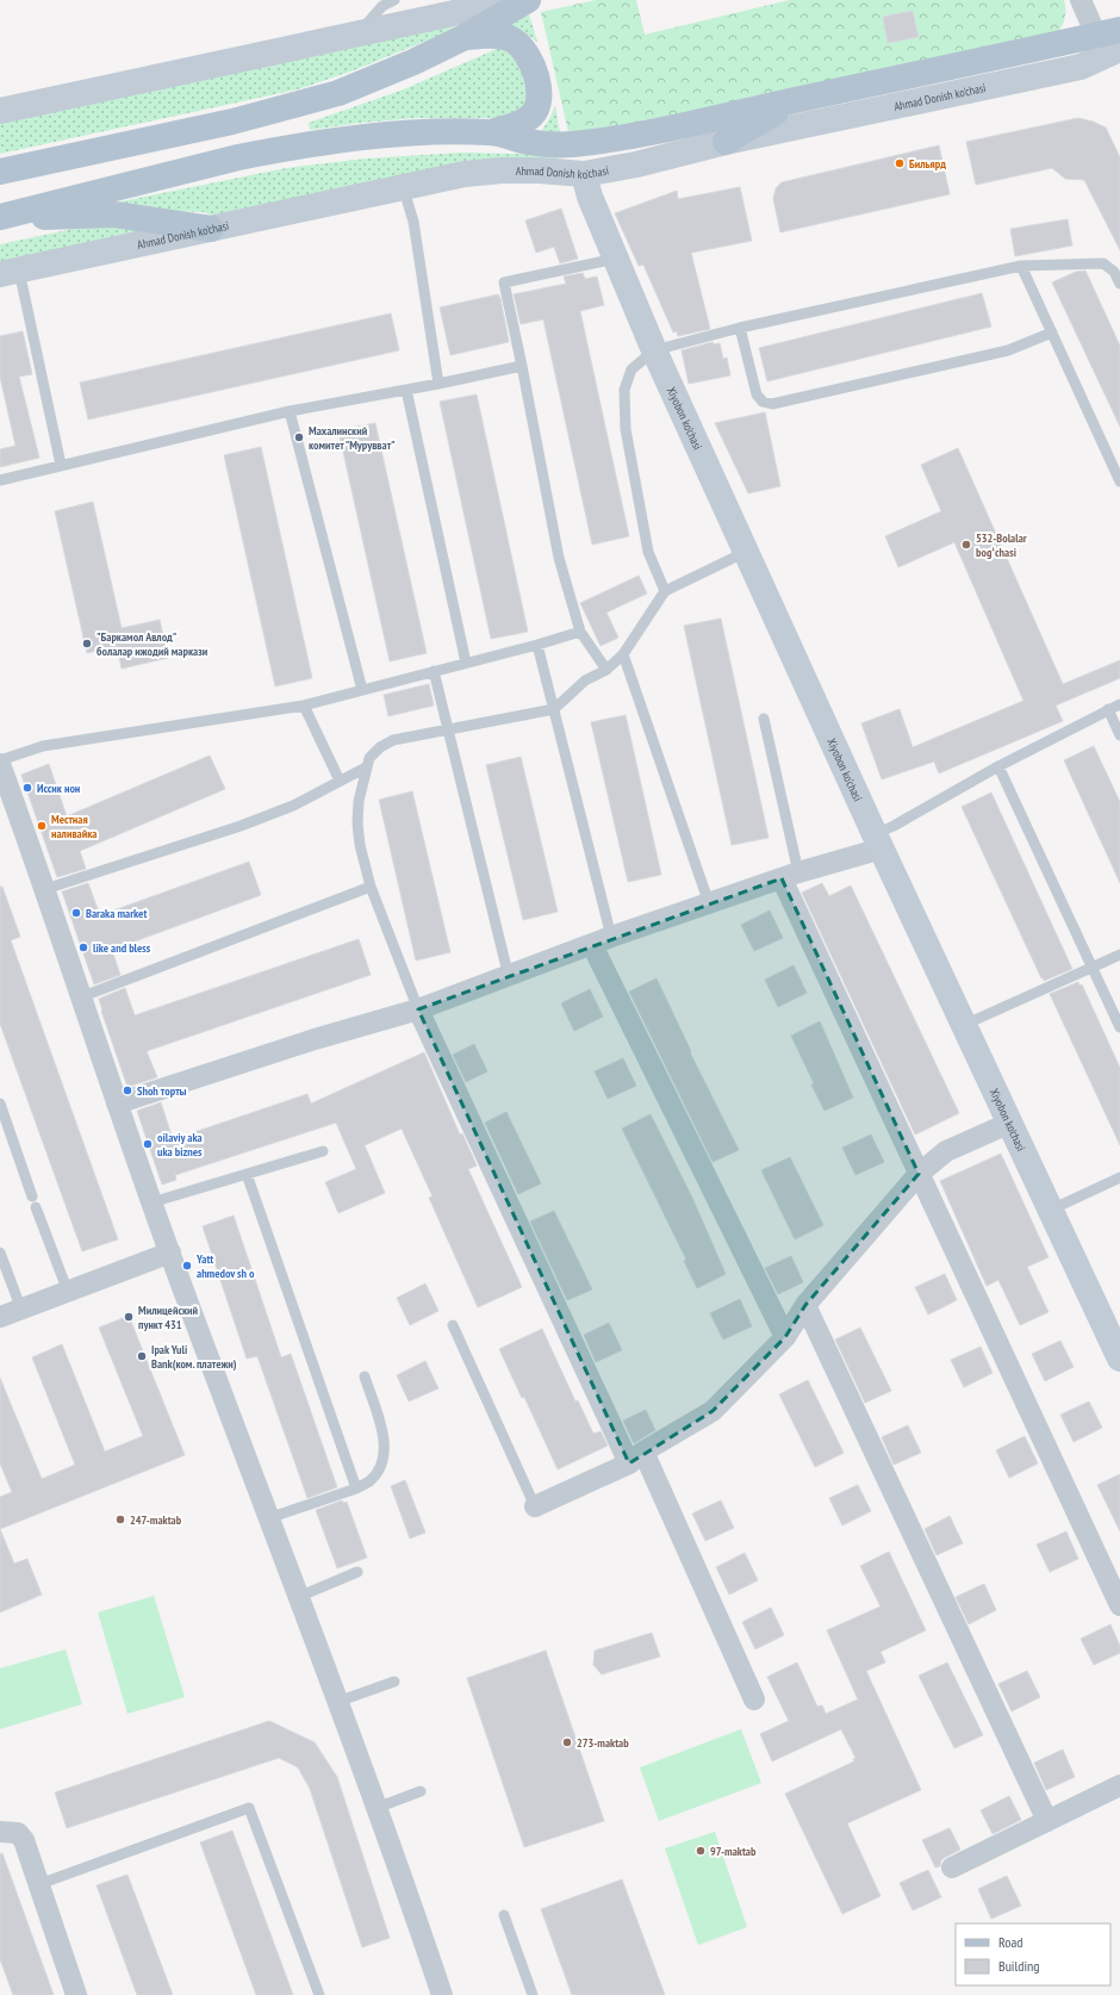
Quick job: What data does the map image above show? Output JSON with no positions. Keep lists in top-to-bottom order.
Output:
{
  "streets": {
    "main road": ["Ahmad Donish ko'chasi"],
    "street": ["Xiyobon ko'chasi"]
  },
  "crossings": [
    ["Ahmad Donish ko'chasi", "Xiyobon ko'chasi"]
  ],
  "places": [
    "Бильярд",
    "Махалинский комитет \"Мурувват\"",
    "532-Bolalar bogʻchasi",
    "\"Баркамол Авлод\" болалар ижодий маркази",
    "Иссик нон",
    "Местная наливайка",
    "Baraka market",
    "like and bless",
    "Shoh торты",
    "oilaviy aka uka biznes",
    "Yatt ahmedov sh o",
    "Милицейский пункт 431",
    "Ipak Yuli Bank(ком. платежи)",
    "247-maktab",
    "273-maktab",
    "97-maktab"
  ],
  "legend": ["Road", "Building"]
}
